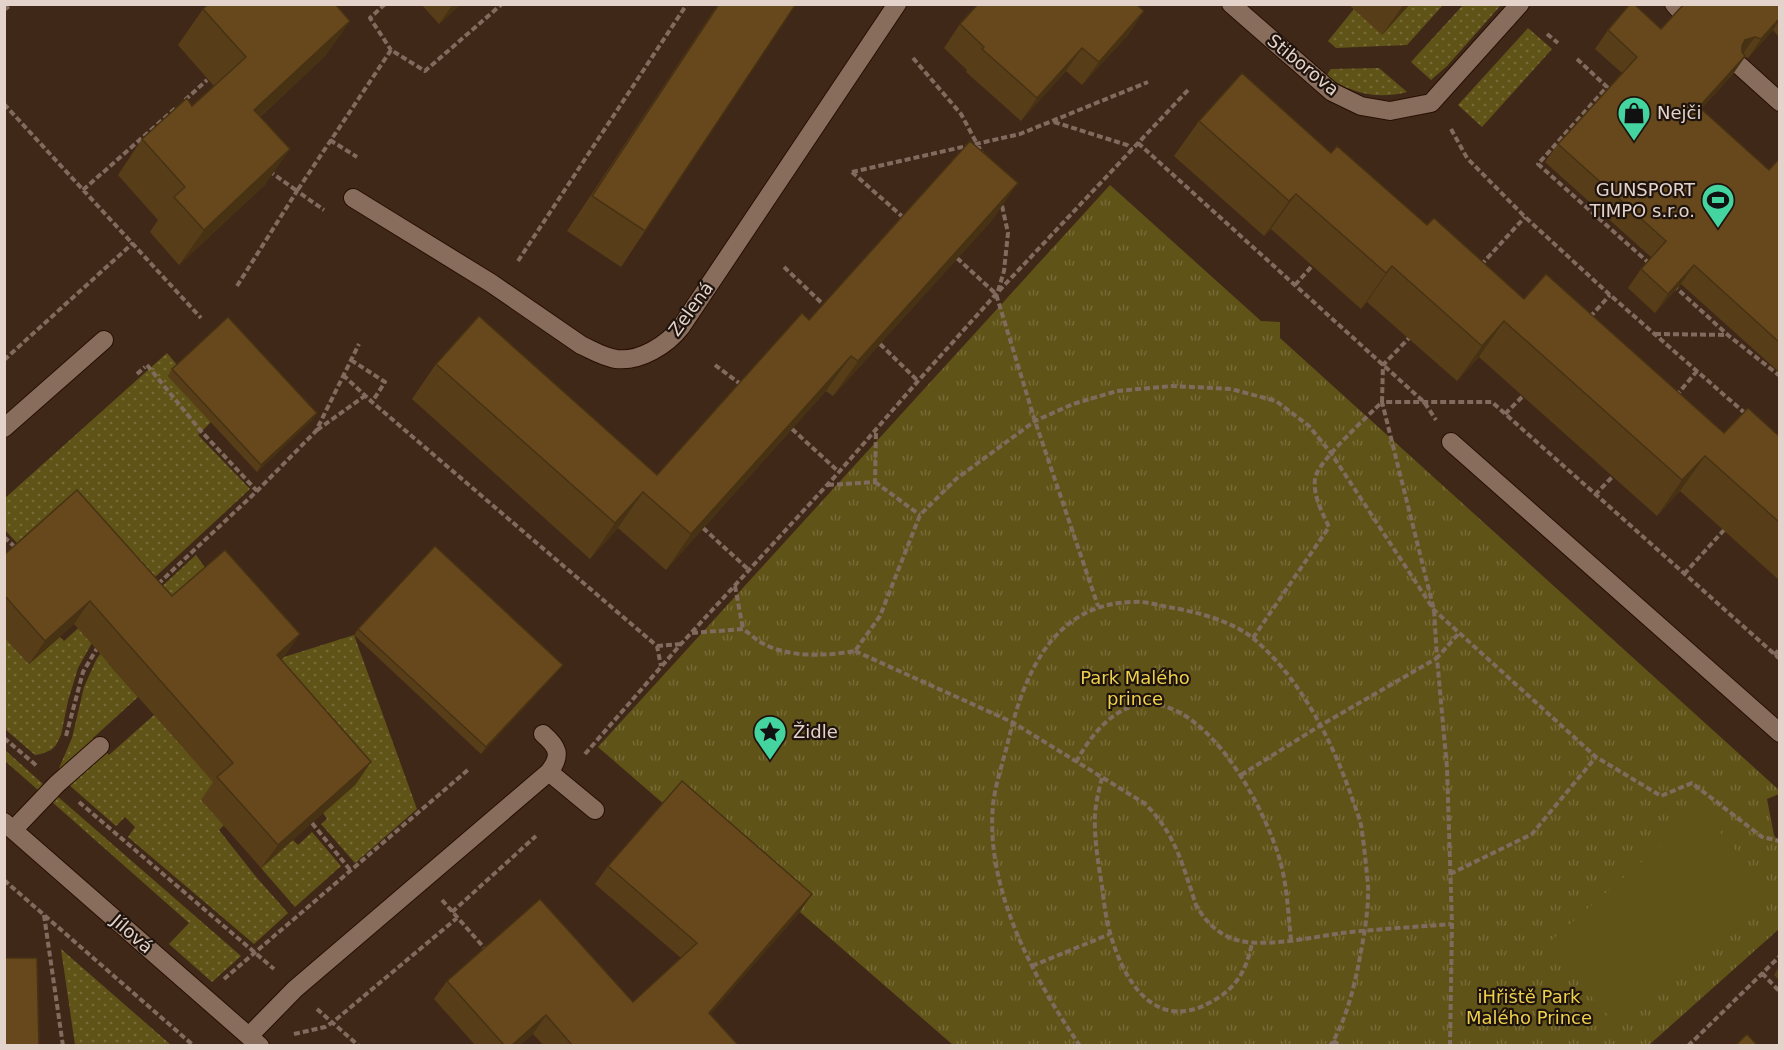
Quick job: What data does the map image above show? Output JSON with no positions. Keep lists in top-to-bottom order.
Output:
{
  "streets": {
    "street": ["Stiborova", "Zelená", "Jílová"]
  },
  "parks": ["Park Malého prince", "iHřiště Park Malého Prince"],
  "places": {
    "shop": ["Nejči"],
    "sports": ["GUNSPORT TIMPO s.r.o."],
    "place": ["Židle"]
  }
}
